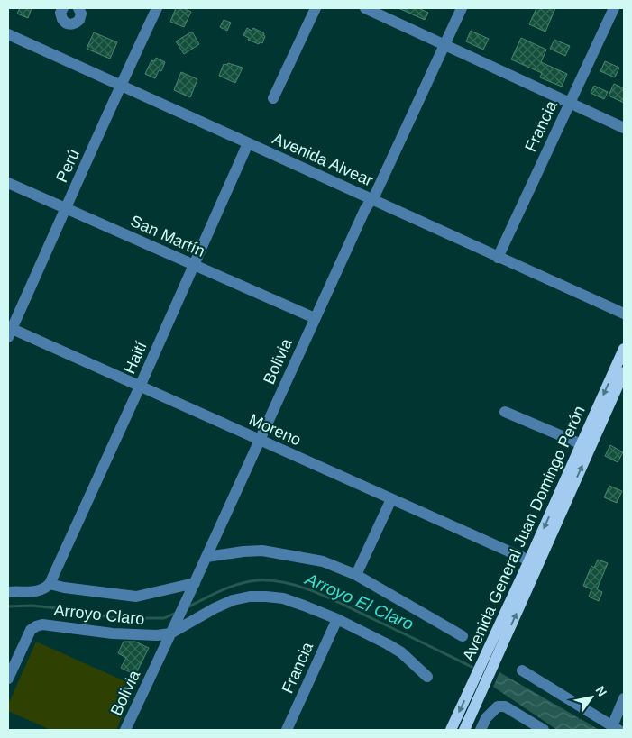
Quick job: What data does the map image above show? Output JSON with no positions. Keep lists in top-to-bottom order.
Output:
{
  "streets": {
    "main road": ["Avenida General Juan Domingo Perón"],
    "street": [
      "Francia",
      "Avenida Alvear",
      "Perú",
      "San Martín",
      "Haití",
      "Bolivia",
      "Moreno",
      "Arroyo Claro"
    ]
  },
  "crossings": [
    ["Francia", "Avenida Alvear"],
    ["Francia", "Arroyo Claro"],
    ["Avenida Alvear", "Perú"],
    ["Avenida Alvear", "Haití"],
    ["Avenida Alvear", "Bolivia"],
    ["Perú", "San Martín"],
    ["Perú", "Moreno"],
    ["San Martín", "Haití"],
    ["San Martín", "Bolivia"],
    ["Haití", "Moreno"],
    ["Haití", "Arroyo Claro"],
    ["Bolivia", "Moreno"],
    ["Bolivia", "Arroyo Claro"],
    ["Moreno", "Avenida General Juan Domingo Perón"]
  ],
  "water": ["Arroyo El Claro"],
  "north": "top right"
}
